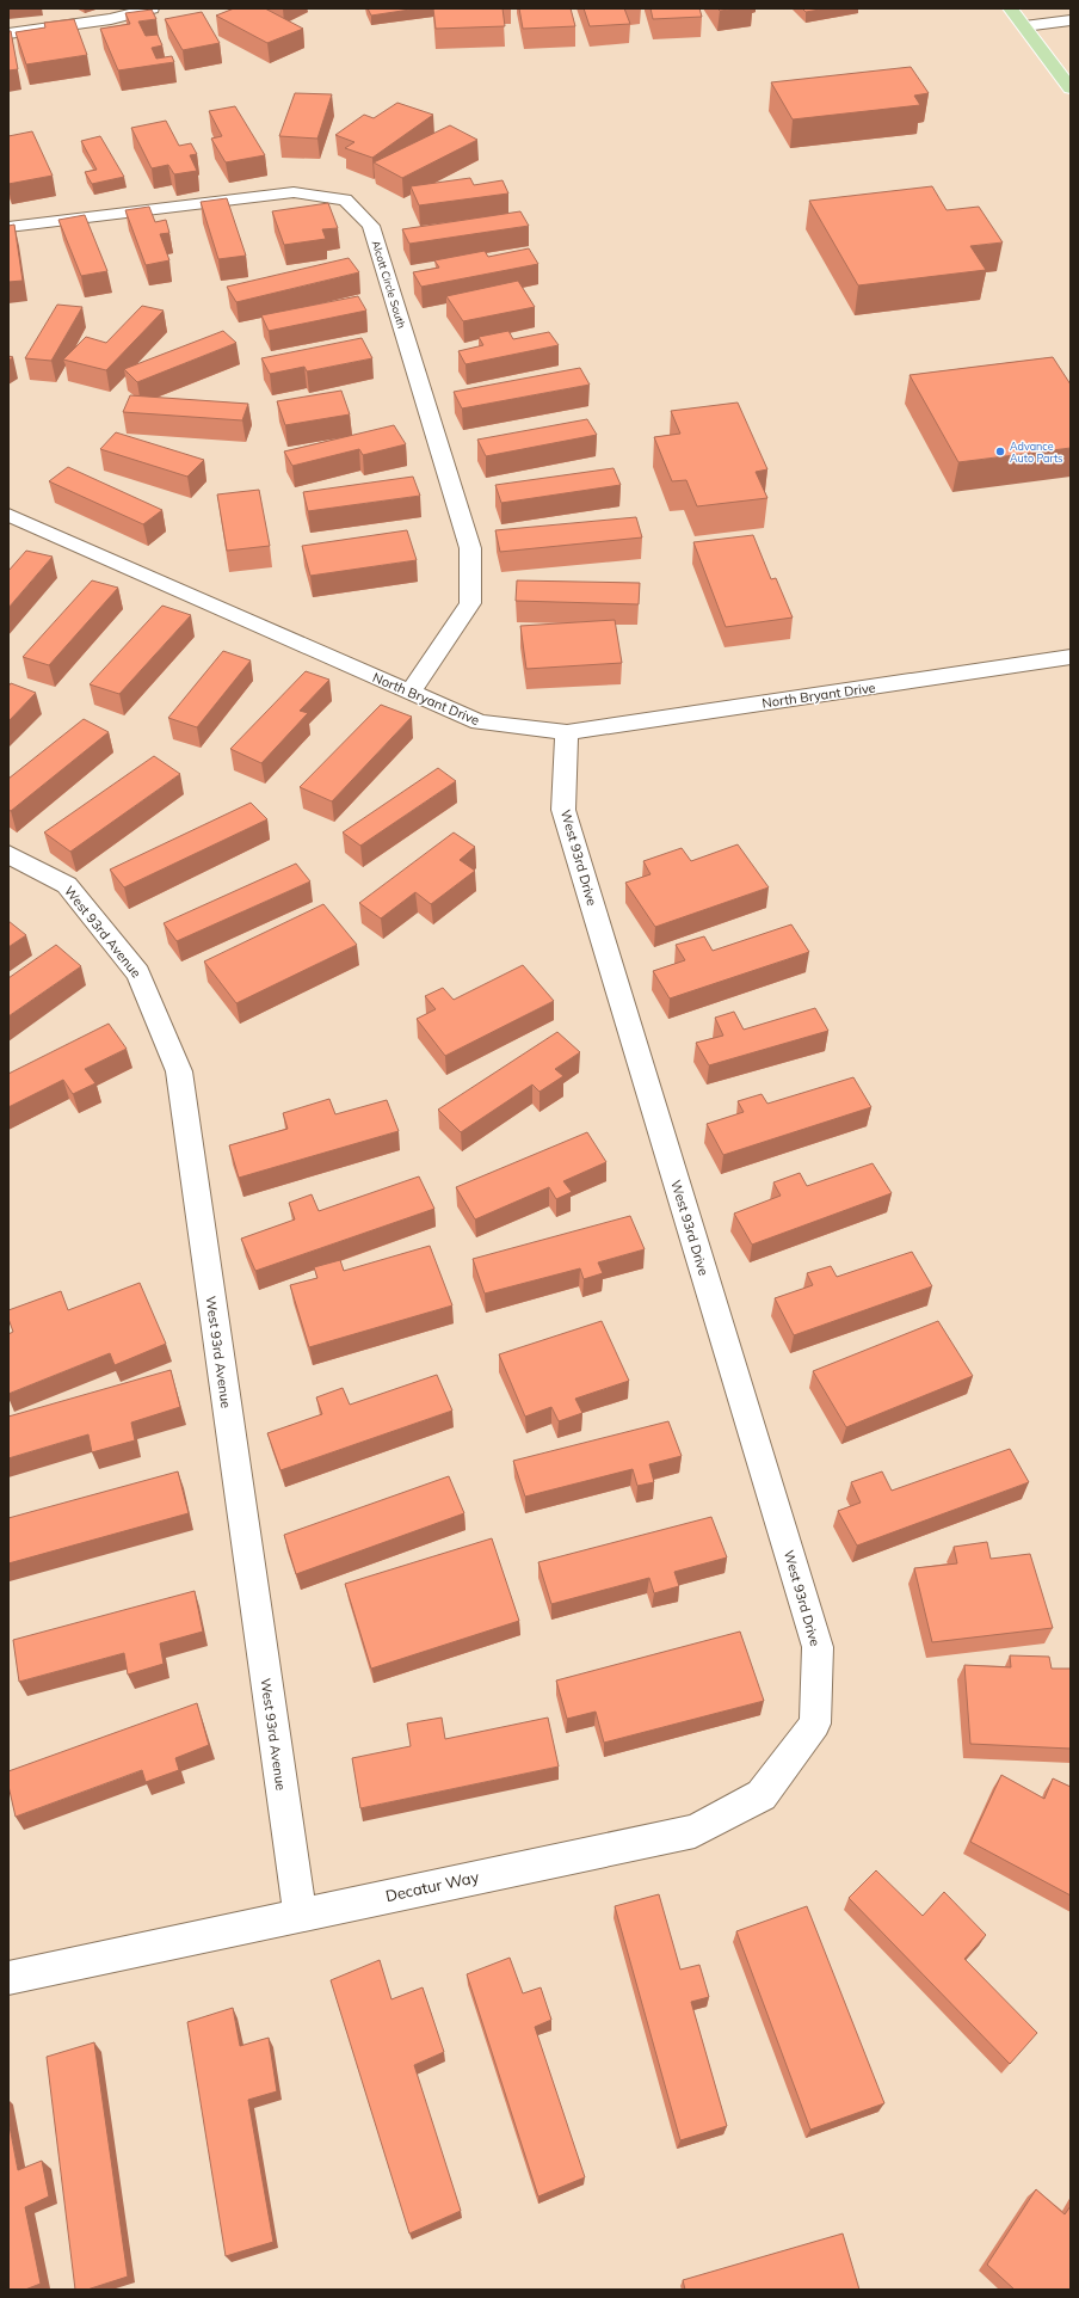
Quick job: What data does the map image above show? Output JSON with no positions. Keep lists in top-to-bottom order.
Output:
{
  "streets": {
    "street": [
      "Alcott Circle South",
      "North Bryant Drive",
      "West 93rd Drive",
      "West 93rd Avenue",
      "Decatur Way"
    ]
  },
  "crossings": [
    ["Alcott Circle South", "North Bryant Drive"],
    ["North Bryant Drive", "West 93rd Drive"],
    ["West 93rd Drive", "Decatur Way"],
    ["West 93rd Avenue", "Decatur Way"]
  ],
  "places": ["Advance Auto Parts"]
}
